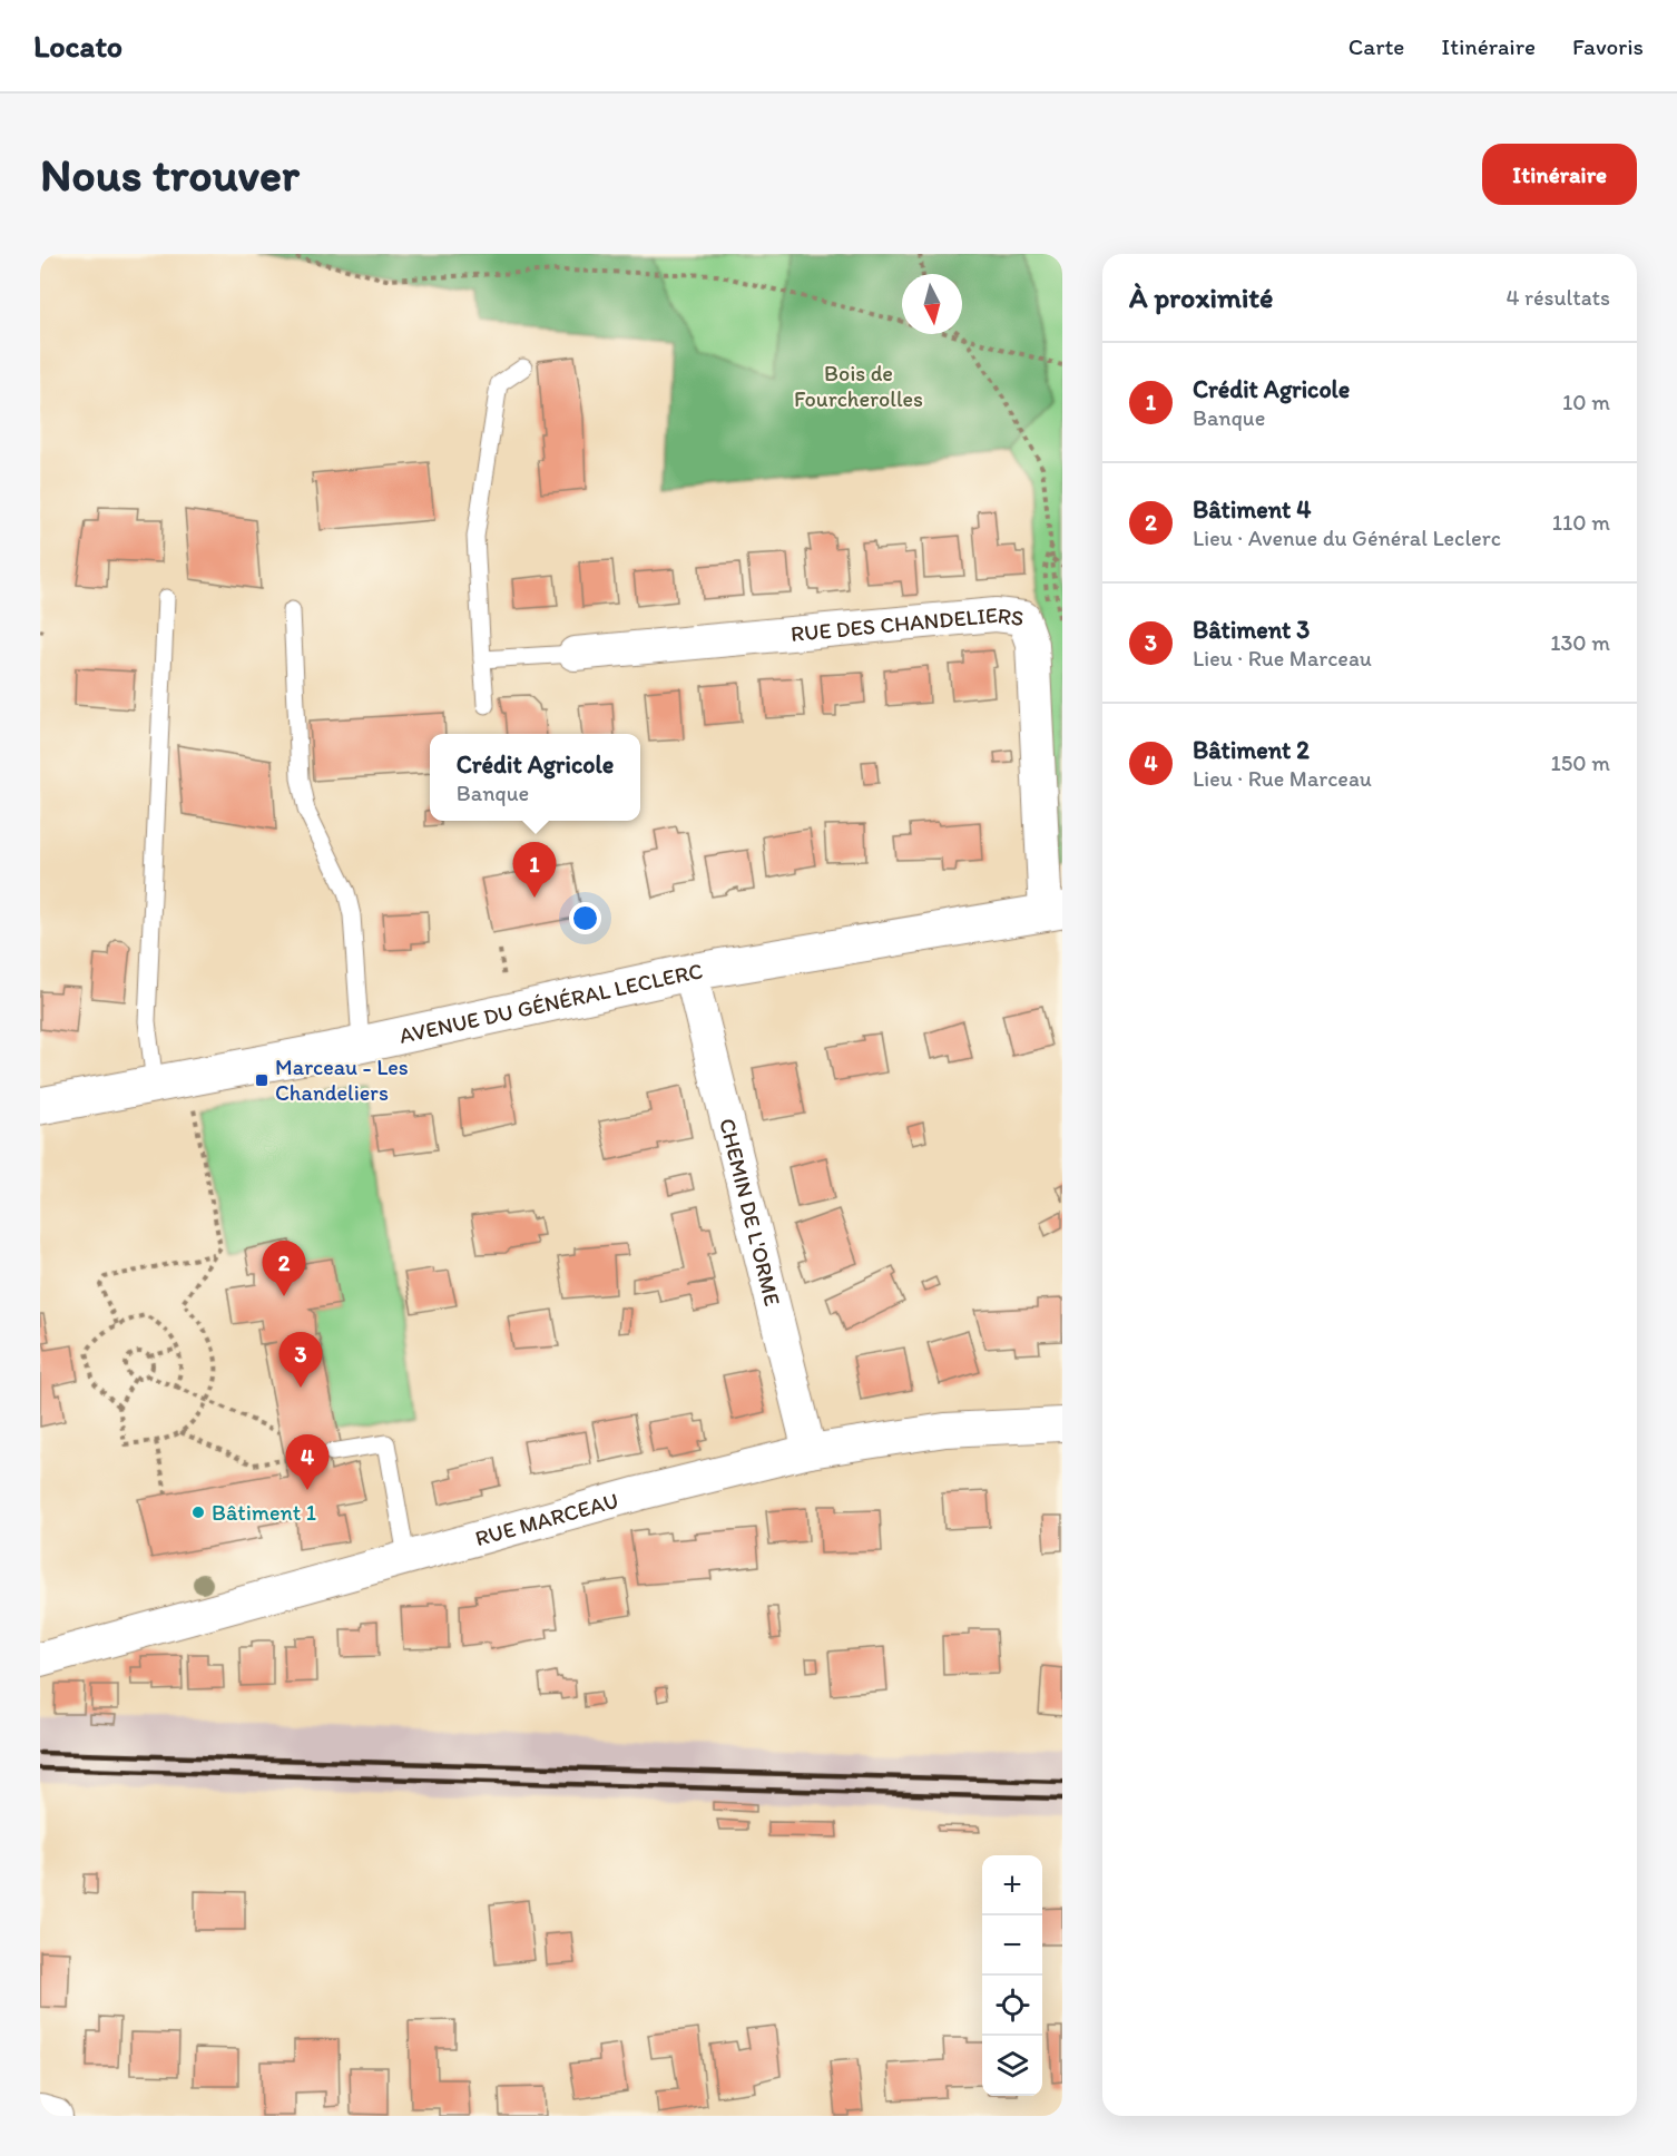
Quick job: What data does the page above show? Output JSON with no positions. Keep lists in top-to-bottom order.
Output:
{
  "streets": {
    "main road": ["AVENUE DU GÉNÉRAL LECLERC"],
    "street": ["RUE DES CHANDELIERS", "CHEMIN DE L'ORME", "RUE MARCEAU"]
  },
  "crossings": [
    ["RUE DES CHANDELIERS", "AVENUE DU GÉNÉRAL LECLERC"],
    ["AVENUE DU GÉNÉRAL LECLERC", "CHEMIN DE L'ORME"],
    ["CHEMIN DE L'ORME", "RUE MARCEAU"]
  ],
  "parks": ["Bois de Fourcherolles"],
  "places": {
    "transit": ["Marceau - Les Chandeliers"],
    "other": ["Bâtiment 1"]
  },
  "north": "bottom",
  "page": {
    "header": "Locato",
    "nav": ["Carte", "Itinéraire", "Favoris"],
    "buttons": "Itinéraire",
    "title": "Nous trouver",
    "heading": ["À proximité", "4 résultats"],
    "list": [
      {
        "mark": "1",
        "name": "Crédit Agricole",
        "note": "Banque",
        "value": "10 m"
      },
      {
        "mark": "2",
        "name": "Bâtiment 4",
        "note": "Lieu · Avenue du Général Leclerc",
        "value": "110 m"
      },
      {
        "mark": "3",
        "name": "Bâtiment 3",
        "note": "Lieu · Rue Marceau",
        "value": "130 m"
      },
      {
        "mark": "4",
        "name": "Bâtiment 2",
        "note": "Lieu · Rue Marceau",
        "value": "150 m"
      }
    ],
    "popup": ["Crédit Agricole", "Banque"],
    "pins": [
      "1",
      "2",
      "3",
      "4"
    ],
    "map_buttons": ["+", "−"]
  }
}
